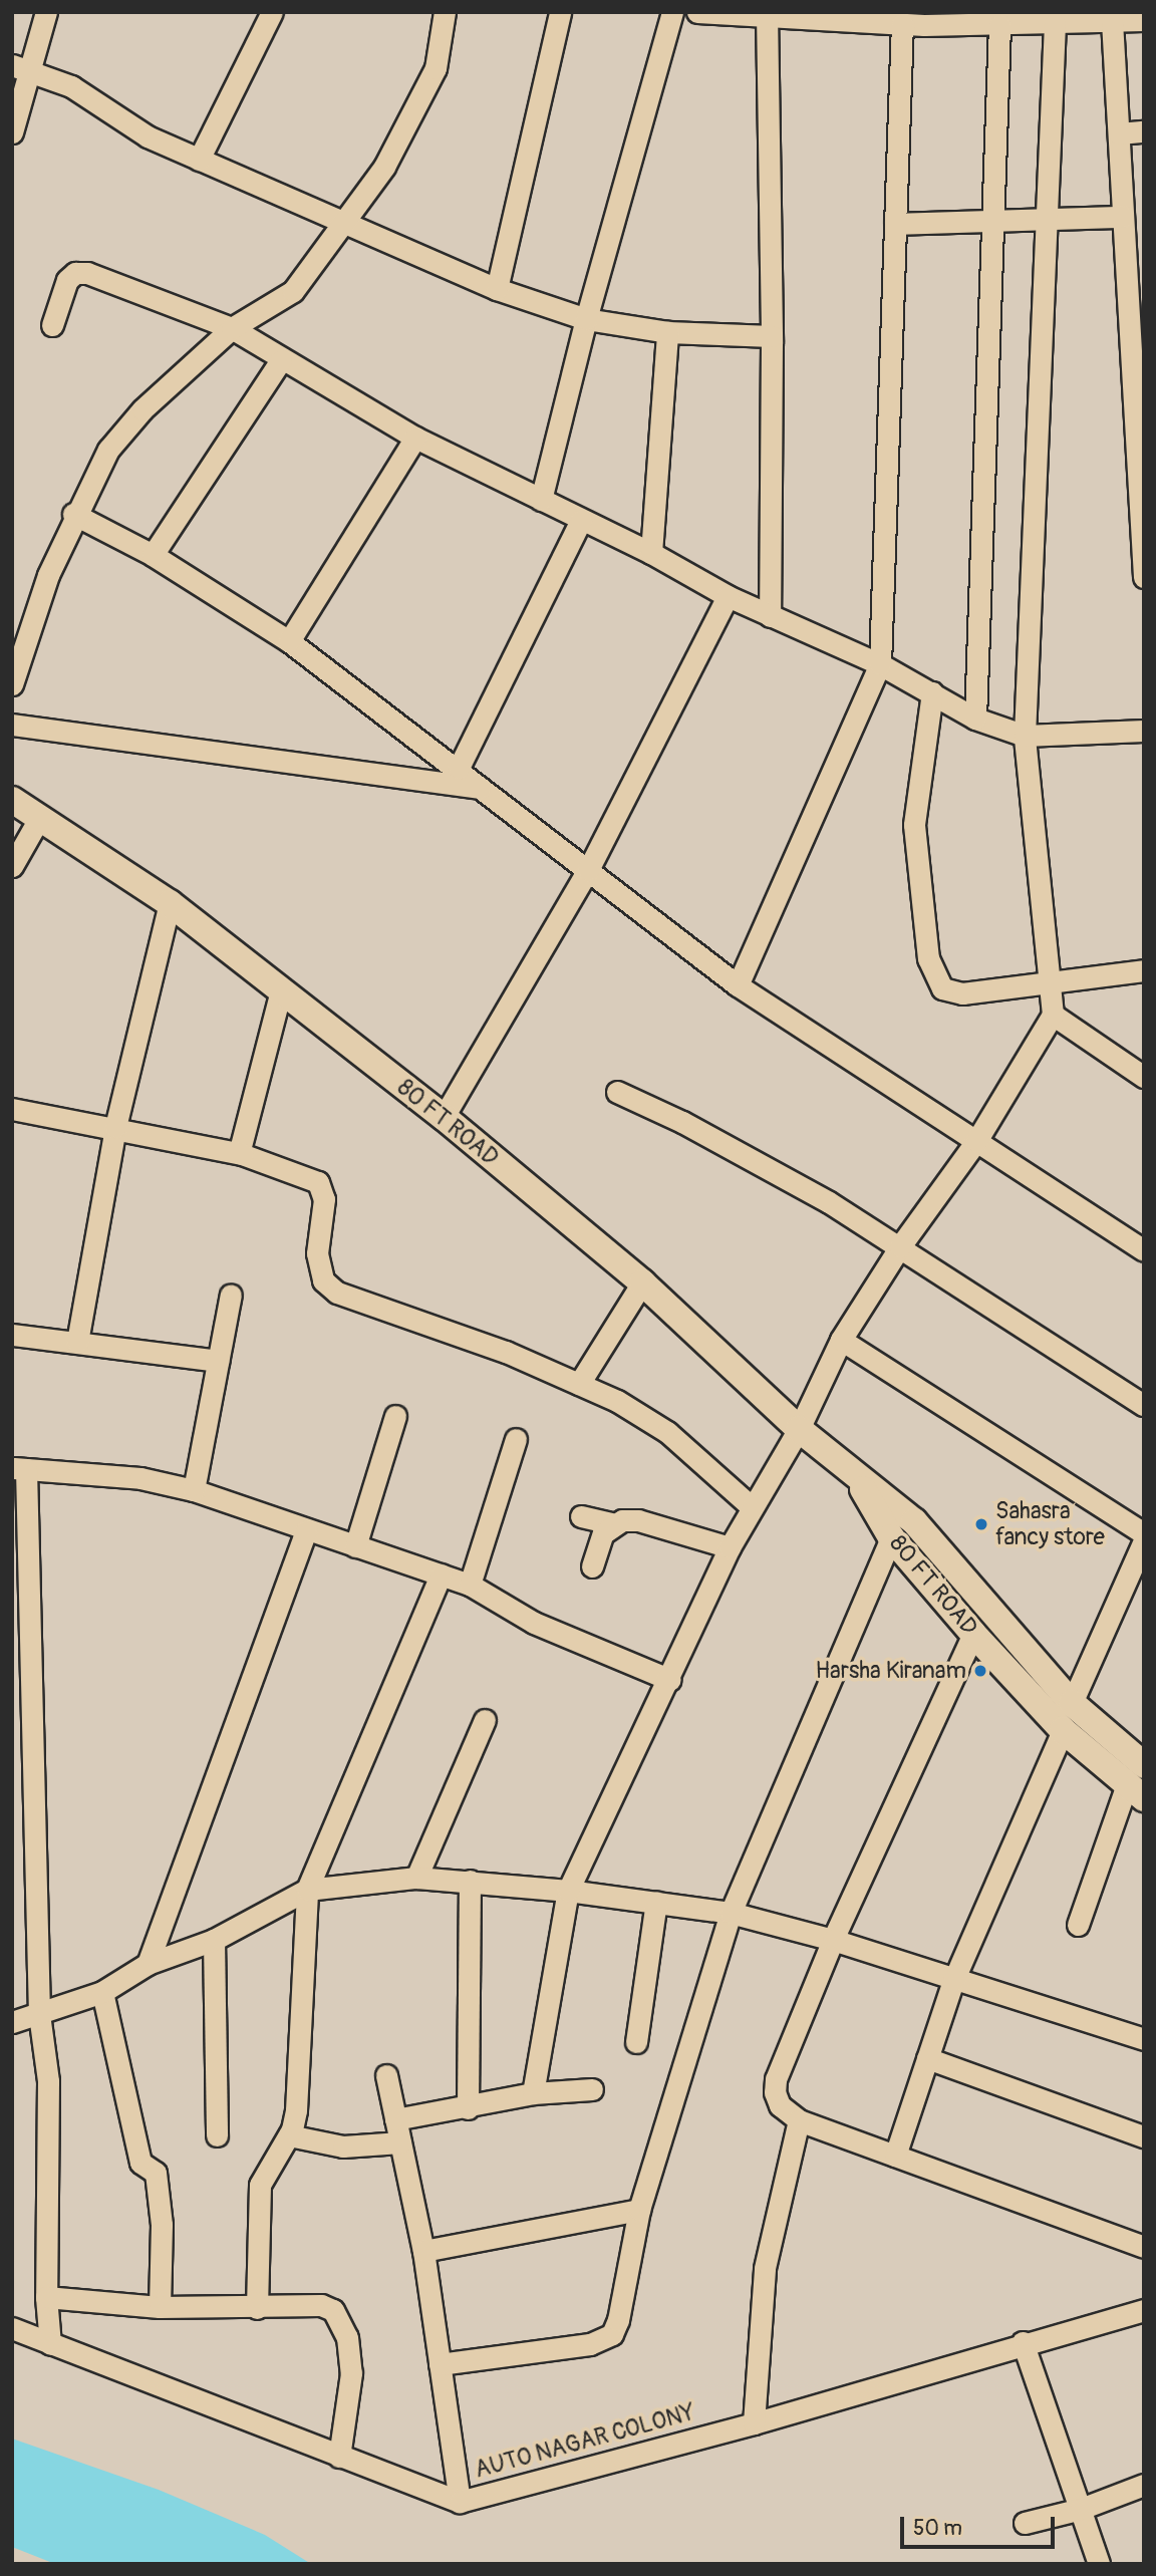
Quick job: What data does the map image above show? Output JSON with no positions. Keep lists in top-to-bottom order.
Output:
{
  "streets": {
    "street": ["80 FT ROAD", "AUTO NAGAR COLONY"]
  },
  "places": ["Sahasra fancy store", "Harsha Kiranam"],
  "scale_bar": "50 m"
}
